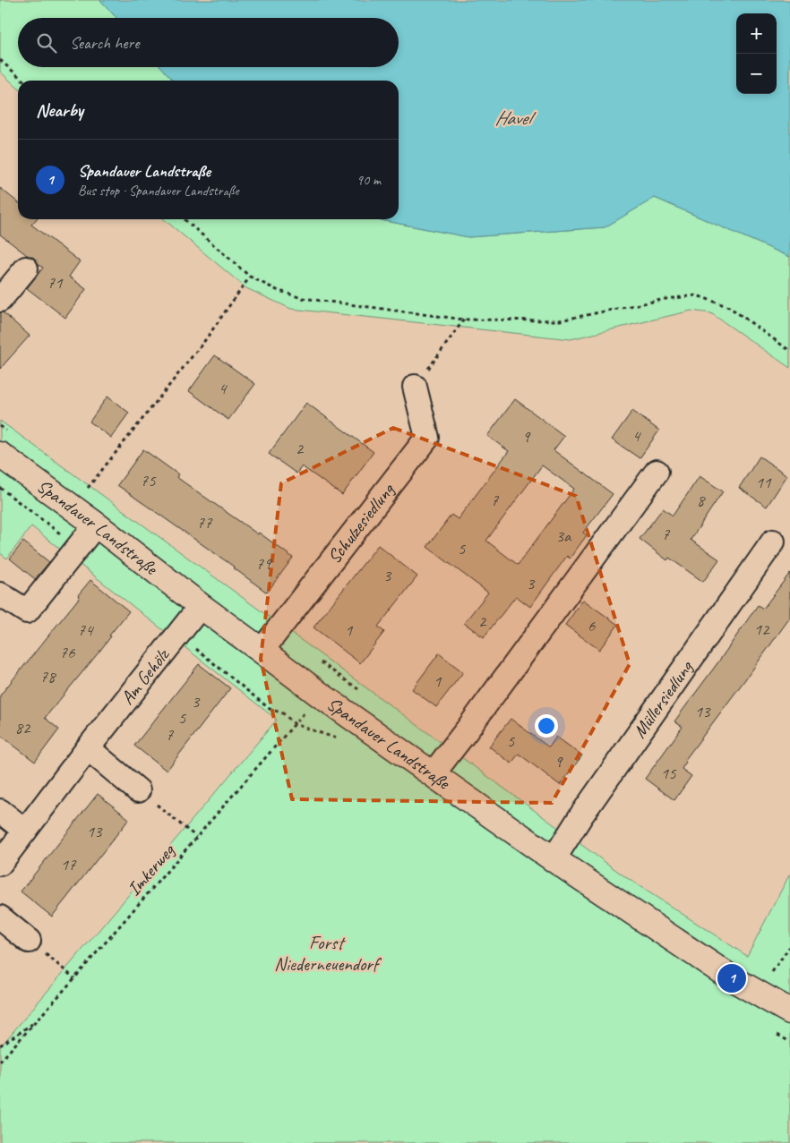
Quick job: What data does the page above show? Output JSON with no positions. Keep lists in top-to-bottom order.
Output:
{
  "streets": {
    "main road": ["Spandauer Landstraße"],
    "street": ["Schulzesiedlung", "Am Gehölz", "Müllersiedlung"],
    "path": ["Imkerweg"]
  },
  "crossings": [
    ["Schulzesiedlung", "Spandauer Landstraße"],
    ["Spandauer Landstraße", "Am Gehölz"],
    ["Spandauer Landstraße", "Müllersiedlung"],
    ["Spandauer Landstraße", "Imkerweg"]
  ],
  "water": ["Havel"],
  "parks": ["Forst Niederneuendorf"],
  "house_numbers": [
    "71",
    "4",
    "4",
    "9",
    "2",
    "75",
    "11",
    "7",
    "8",
    "77",
    "7",
    "3a",
    "5",
    "79",
    "3",
    "3",
    "2",
    "6",
    "12",
    "74",
    "1",
    "76",
    "78",
    "1",
    "3",
    "13",
    "5",
    "82",
    "7",
    "5",
    "9",
    "15",
    "13",
    "17"
  ],
  "page": {
    "map_buttons": ["+", "−"],
    "search": "Search here",
    "heading": "Nearby",
    "list": [
      {
        "mark": "1",
        "name": "Spandauer Landstraße",
        "note": "Bus stop · Spandauer Landstraße",
        "value": "90 m"
      }
    ],
    "pins": "1"
  }
}
